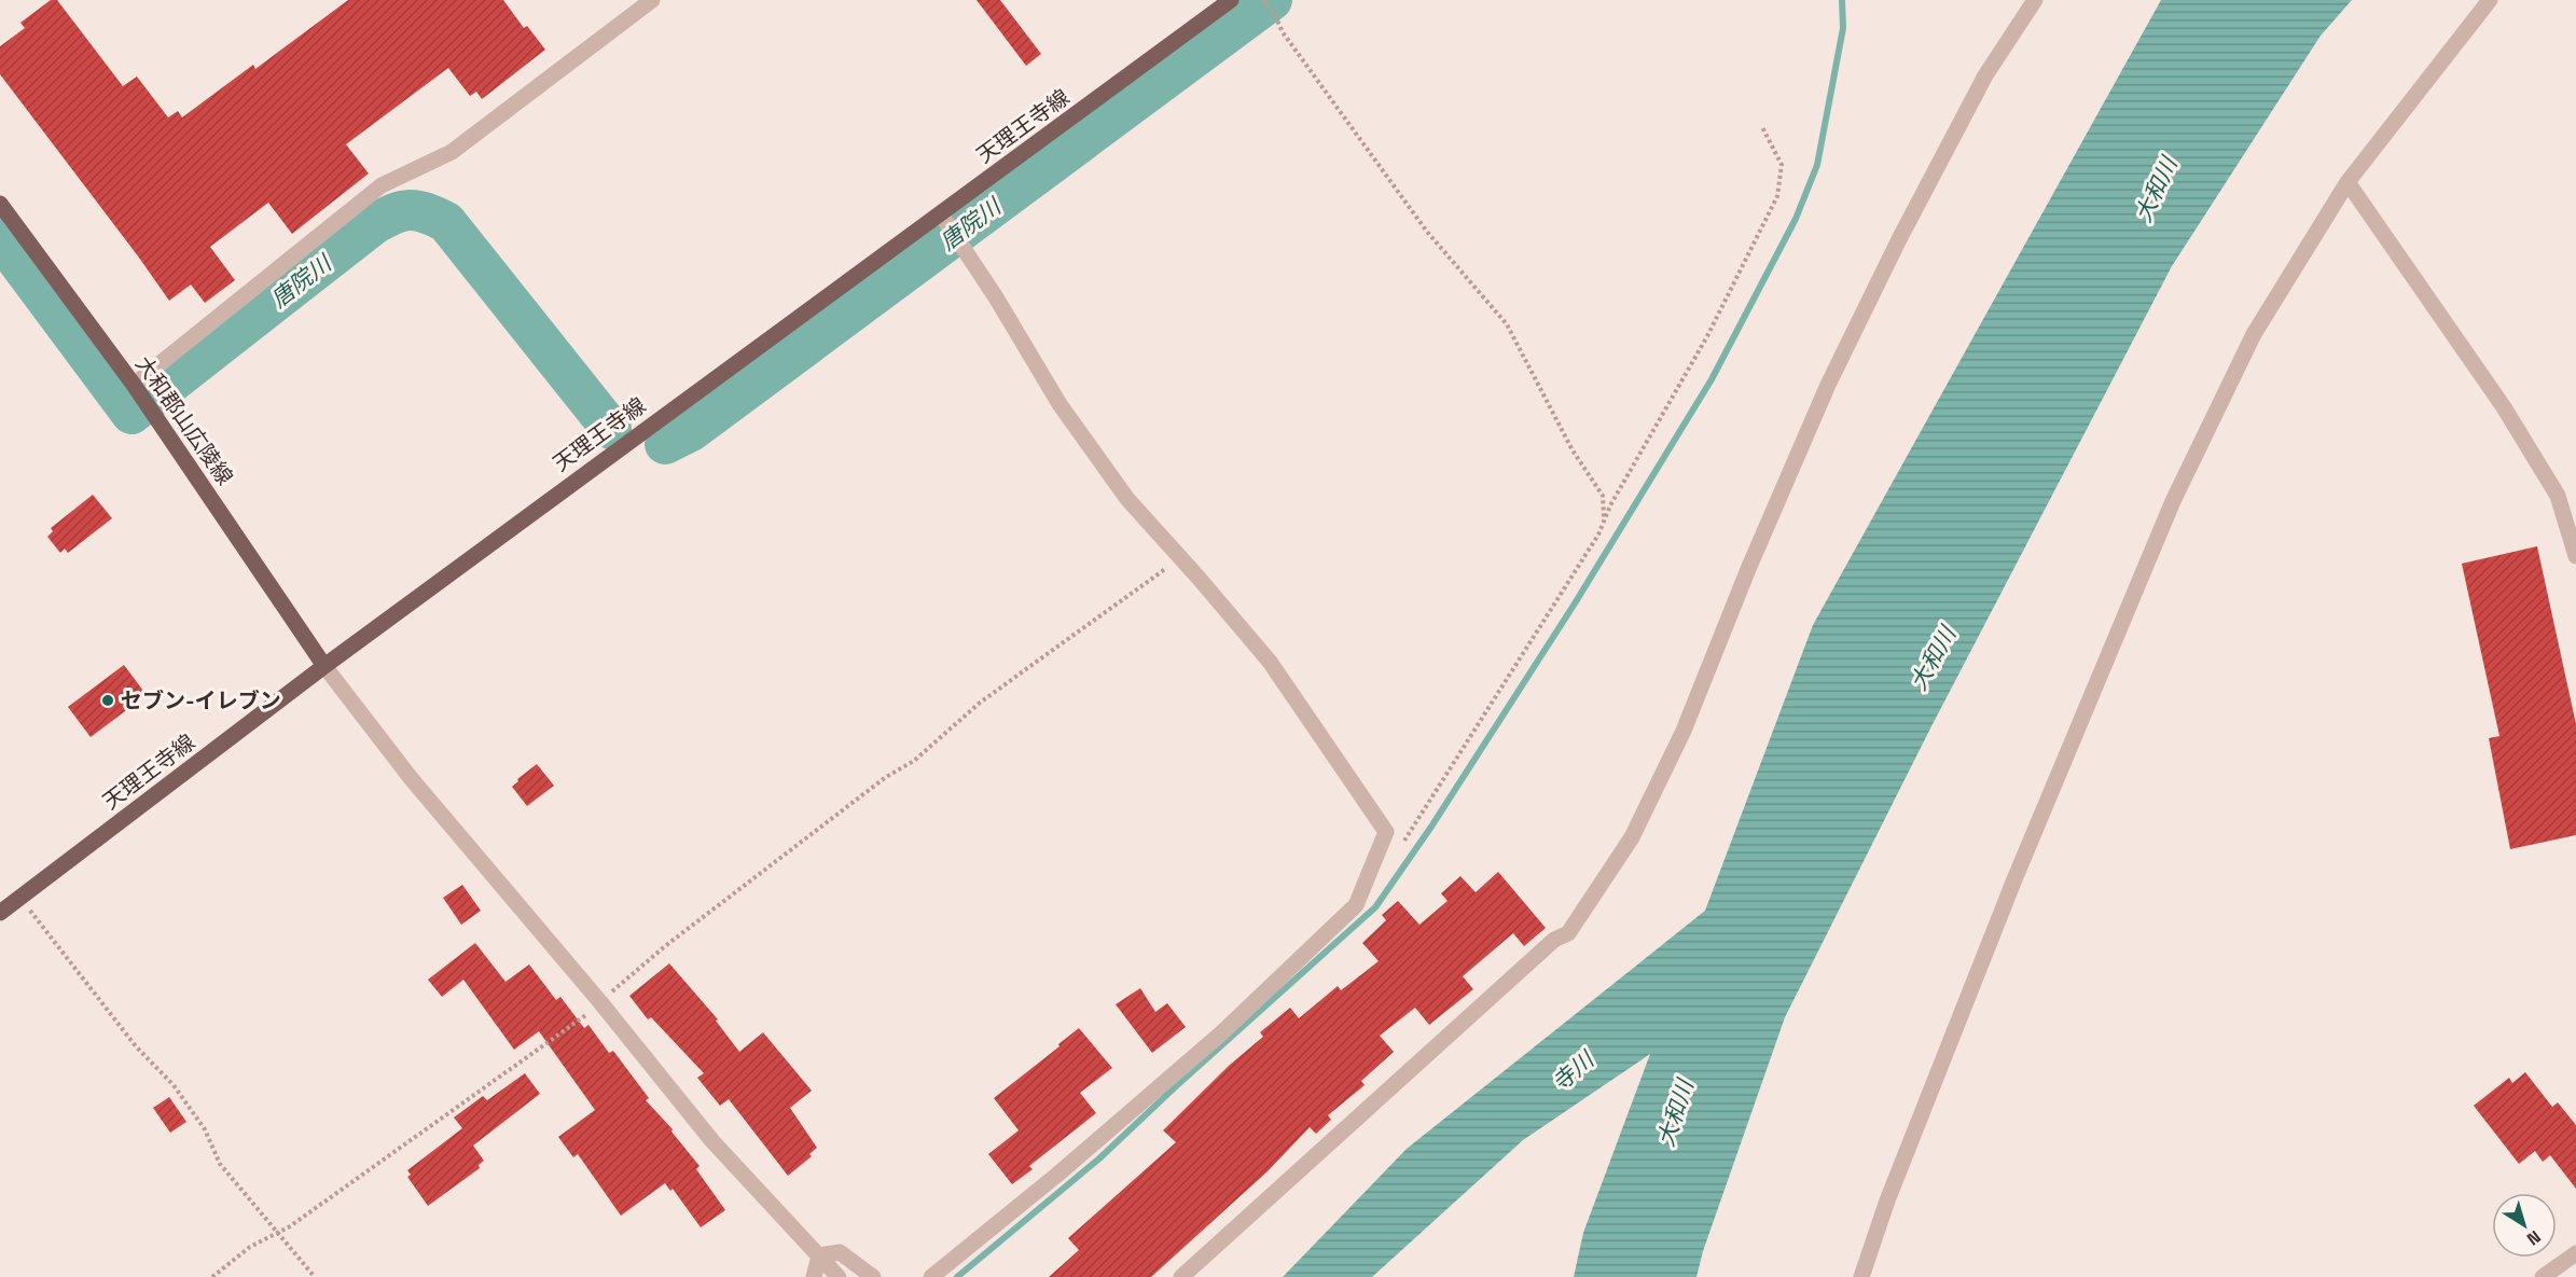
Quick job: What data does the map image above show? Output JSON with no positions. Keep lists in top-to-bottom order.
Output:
{
  "streets": {
    "main road": ["天理王寺線", "大和郡山広陵線"]
  },
  "crossings": [
    ["天理王寺線", "大和郡山広陵線"]
  ],
  "water": ["大和川", "唐院川", "寺川"],
  "places": ["セブン-イレブン"],
  "north": "bottom right"
}
